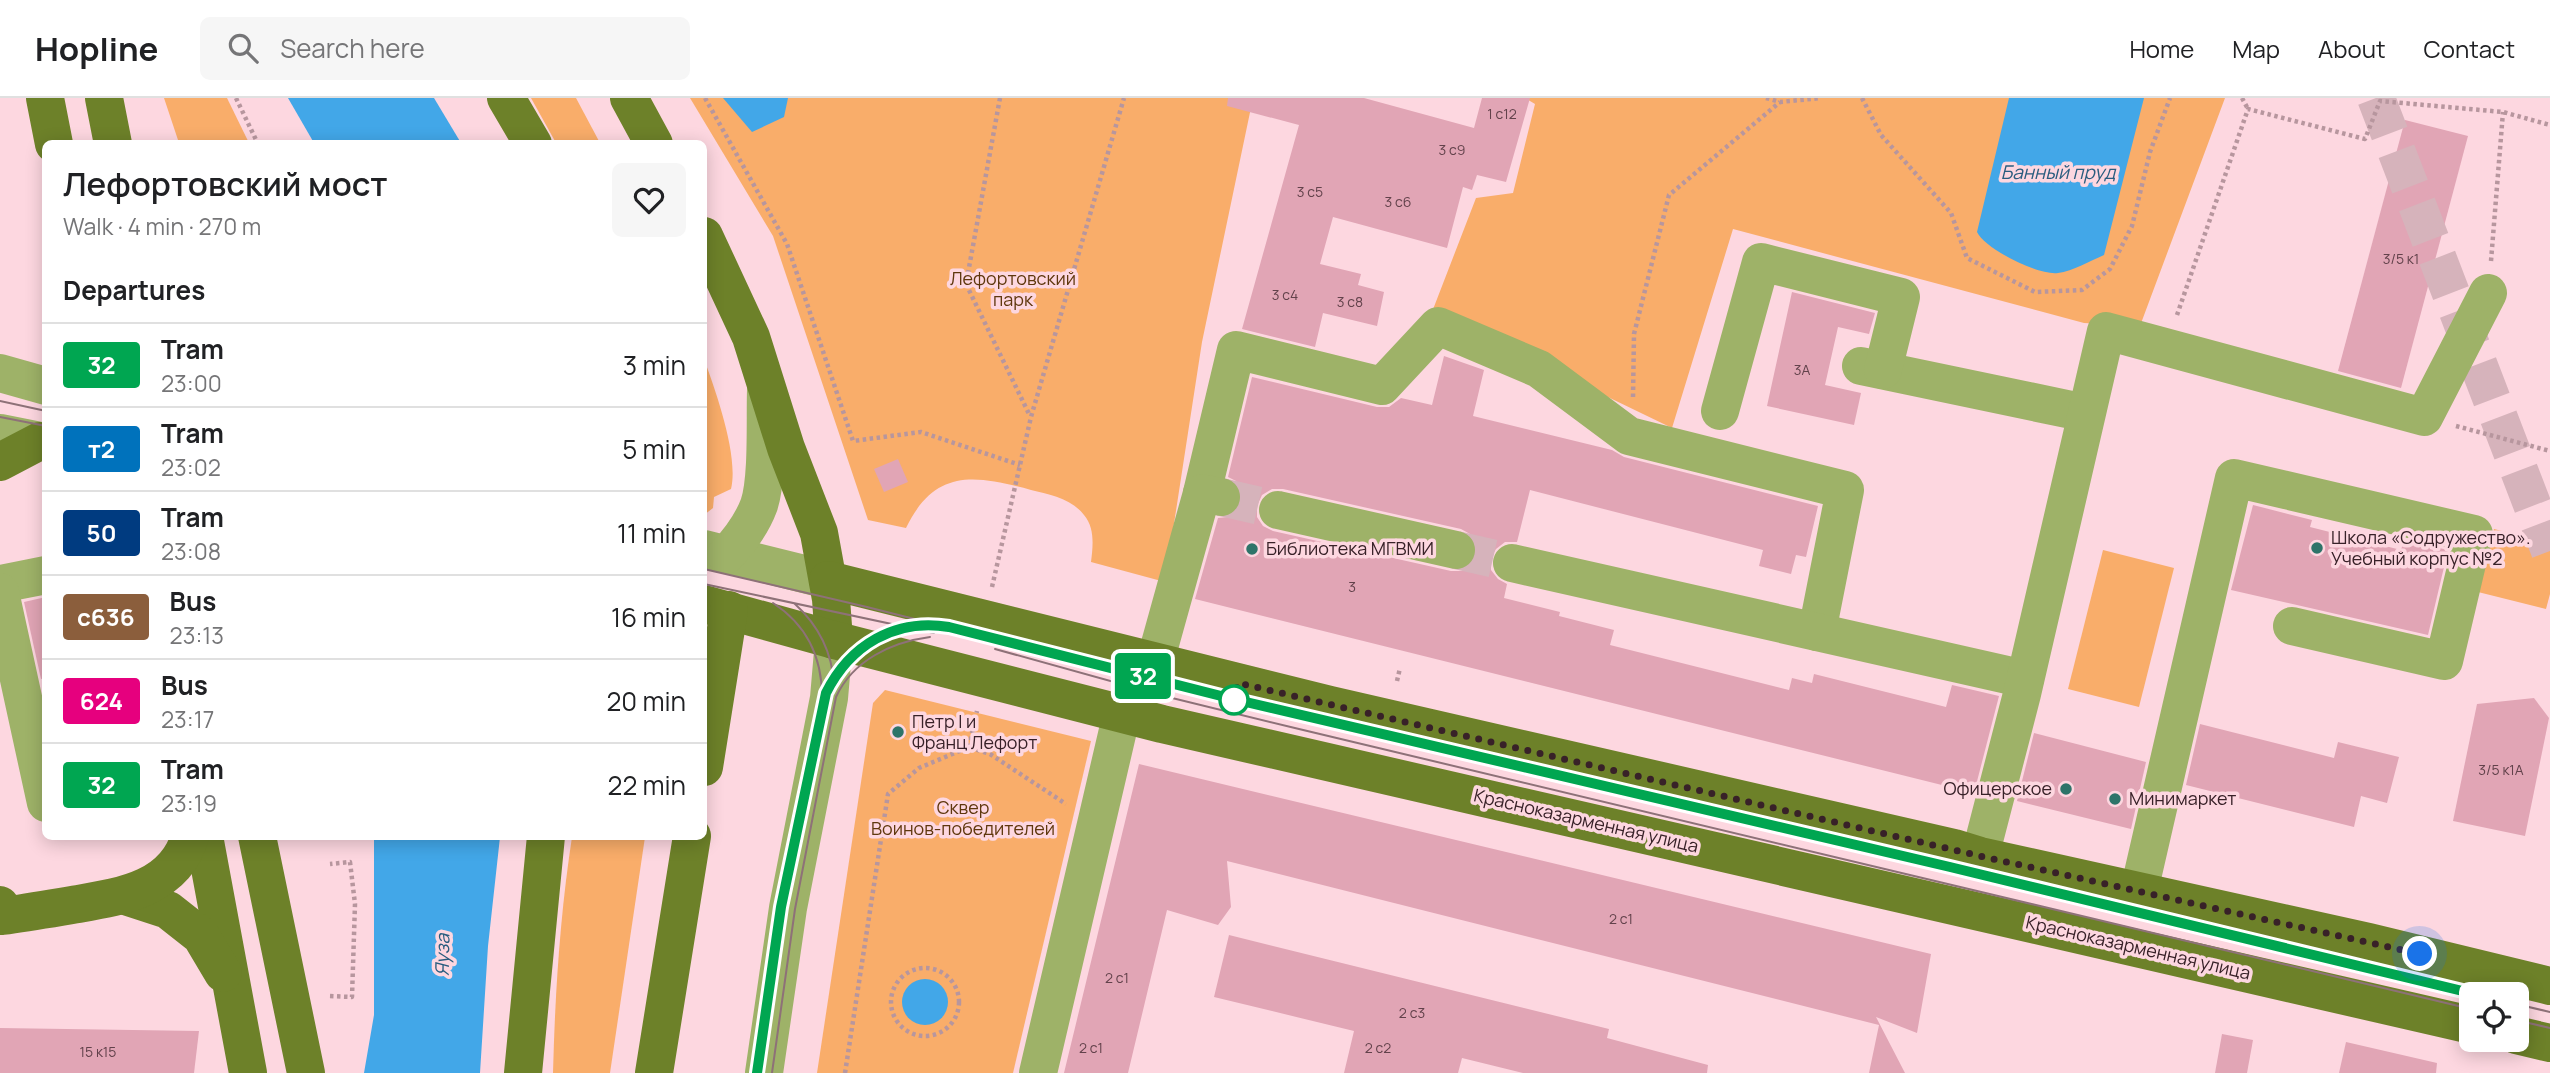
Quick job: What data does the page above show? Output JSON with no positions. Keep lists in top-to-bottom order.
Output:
{
  "streets": {
    "main road": ["Красноказарменная улица"]
  },
  "water": ["Банный пруд", "Яуза"],
  "parks": ["Лефортовский парк", "Сквер Воинов-победителей"],
  "places": [
    "Школа «Содружество». Учебный корпус №2",
    "Библиотека МГВМИ",
    "Петр I и Франц Лефорт",
    "Офицерское",
    "Минимаркет"
  ],
  "lines": ["tram line 32"],
  "house_numbers": [
    "1 с12",
    "3 с9",
    "3 с5",
    "3 с6",
    "3/5 к1",
    "3 с4",
    "3 с8",
    "3А",
    "3",
    "3/5 к1А",
    "2 с1",
    "2 с1",
    "2 c3",
    "2 с1",
    "2 с2",
    "15 к15"
  ],
  "page": {
    "header": "Hopline",
    "search": "Search here",
    "nav": [
      "Home",
      "Map",
      "About",
      "Contact"
    ],
    "on_map": "32",
    "heading": [
      ["Лефортовский мост", "Walk · 4 min · 270 m"],
      "Departures"
    ],
    "list": [
      {
        "mark": "32",
        "name": "Tram",
        "note": "23:00",
        "value": "3 min"
      },
      {
        "mark": "т2",
        "name": "Tram",
        "note": "23:02",
        "value": "5 min"
      },
      {
        "mark": "50",
        "name": "Tram",
        "note": "23:08",
        "value": "11 min"
      },
      {
        "mark": "с636",
        "name": "Bus",
        "note": "23:13",
        "value": "16 min"
      },
      {
        "mark": "624",
        "name": "Bus",
        "note": "23:17",
        "value": "20 min"
      },
      {
        "mark": "32",
        "name": "Tram",
        "note": "23:19",
        "value": "22 min"
      }
    ]
  }
}
